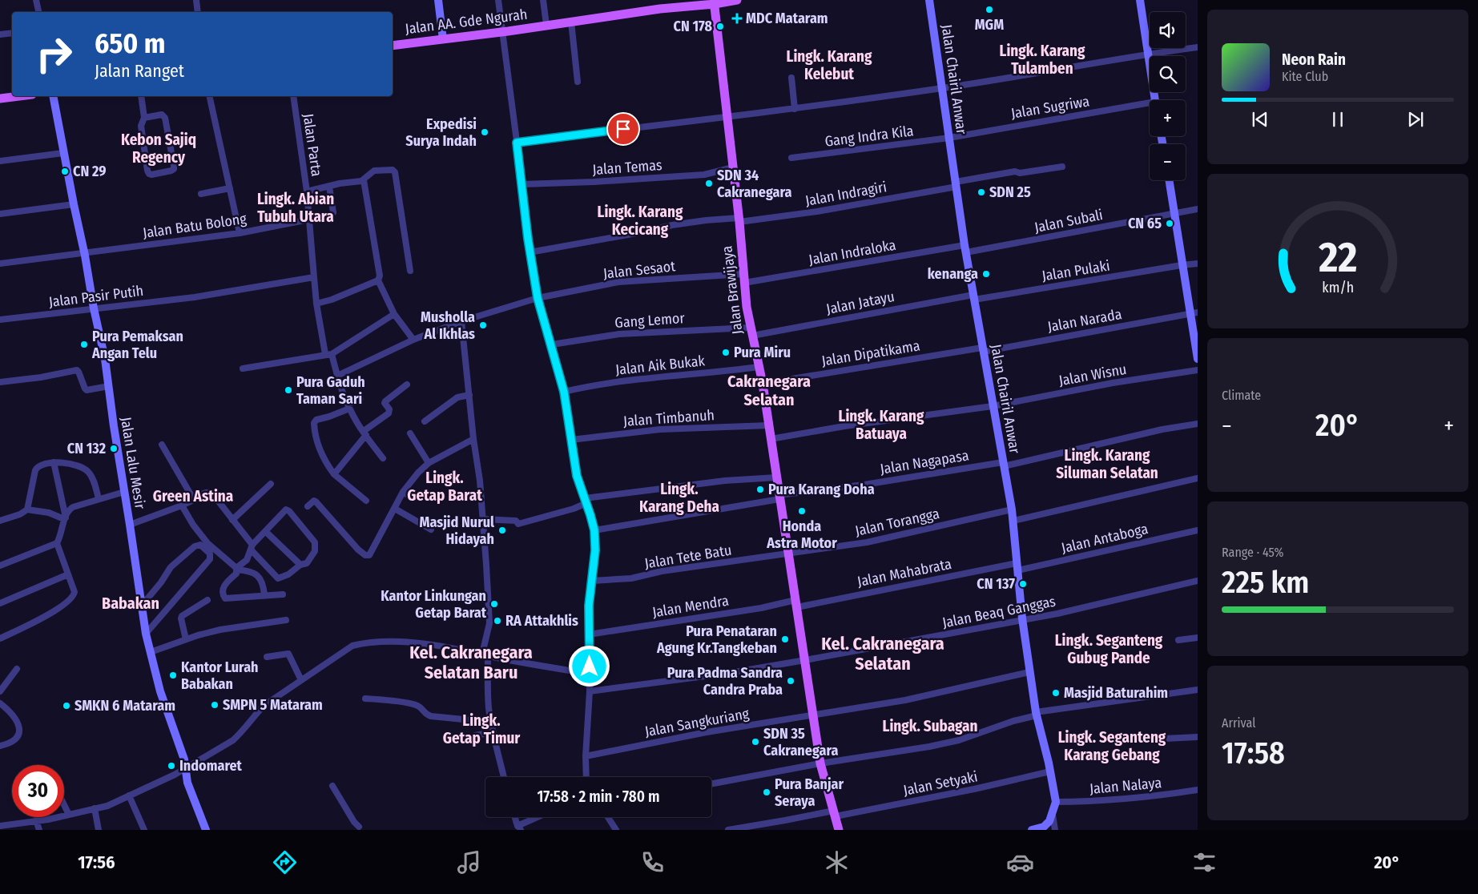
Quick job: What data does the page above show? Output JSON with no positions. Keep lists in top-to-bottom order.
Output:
{
  "streets": {
    "main road": ["Jalan AA. Gde Ngurah", "Jalan Brawijaya"],
    "street": [
      "Jalan Chairil Anwar",
      "Jalan Sugriwa",
      "Gang Indra Kila",
      "Jalan Parta",
      "Jalan Temas",
      "Jalan Indragiri",
      "Jalan Subali",
      "Jalan Batu Bolong",
      "Jalan Indraloka",
      "Jalan Sesaot",
      "Jalan Pulaki",
      "Jalan Pasir Putih",
      "Jalan Jatayu",
      "Gang Lemor",
      "Jalan Narada",
      "Jalan Dipatikama",
      "Jalan Aik Bukak",
      "Jalan Wisnu",
      "Jalan Timbanuh",
      "Jalan Nagapasa",
      "Jalan Lalu Mesir",
      "Jalan Torangga",
      "Jalan Antaboga",
      "Jalan Tete Batu",
      "Jalan Mahabrata",
      "Jalan Mendra",
      "Jalan Beaq Ganggas",
      "Jalan Sangkuriang",
      "Jalan Setyaki",
      "Jalan Nalaya"
    ]
  },
  "crossings": [
    ["Jalan AA. Gde Ngurah", "Jalan Brawijaya"],
    ["Jalan Chairil Anwar", "Jalan Sugriwa"],
    ["Jalan Chairil Anwar", "Gang Indra Kila"],
    ["Jalan Chairil Anwar", "Jalan Indragiri"],
    ["Jalan Chairil Anwar", "Jalan Subali"],
    ["Jalan Chairil Anwar", "Jalan Indraloka"],
    ["Jalan Chairil Anwar", "Jalan Pulaki"],
    ["Jalan Chairil Anwar", "Jalan Jatayu"],
    ["Jalan Chairil Anwar", "Jalan Narada"],
    ["Jalan Chairil Anwar", "Jalan Dipatikama"],
    ["Jalan Chairil Anwar", "Jalan Wisnu"],
    ["Jalan Chairil Anwar", "Jalan Nagapasa"],
    ["Jalan Chairil Anwar", "Jalan Torangga"],
    ["Jalan Chairil Anwar", "Jalan Antaboga"],
    ["Jalan Chairil Anwar", "Jalan Mahabrata"],
    ["Jalan Chairil Anwar", "Jalan Beaq Ganggas"],
    ["Jalan Chairil Anwar", "Jalan Setyaki"],
    ["Jalan Chairil Anwar", "Jalan Nalaya"],
    ["Jalan Sugriwa", "Gang Indra Kila"],
    ["Jalan Parta", "Jalan Batu Bolong"],
    ["Jalan Parta", "Jalan Sesaot"],
    ["Jalan Parta", "Jalan Pasir Putih"],
    ["Jalan Temas", "Jalan Brawijaya"],
    ["Jalan Indragiri", "Jalan Brawijaya"],
    ["Jalan Subali", "Jalan Indraloka"],
    ["Jalan Batu Bolong", "Jalan Lalu Mesir"],
    ["Jalan Indraloka", "Jalan Sesaot"],
    ["Jalan Indraloka", "Jalan Brawijaya"],
    ["Jalan Sesaot", "Jalan Brawijaya"],
    ["Jalan Pulaki", "Jalan Jatayu"],
    ["Jalan Brawijaya", "Jalan Jatayu"],
    ["Jalan Brawijaya", "Gang Lemor"],
    ["Jalan Brawijaya", "Jalan Dipatikama"],
    ["Jalan Brawijaya", "Jalan Aik Bukak"],
    ["Jalan Brawijaya", "Jalan Wisnu"],
    ["Jalan Brawijaya", "Jalan Timbanuh"],
    ["Jalan Brawijaya", "Jalan Nagapasa"],
    ["Jalan Brawijaya", "Jalan Torangga"],
    ["Jalan Brawijaya", "Jalan Tete Batu"],
    ["Jalan Brawijaya", "Jalan Mahabrata"],
    ["Jalan Brawijaya", "Jalan Mendra"],
    ["Jalan Brawijaya", "Jalan Beaq Ganggas"],
    ["Jalan Brawijaya", "Jalan Sangkuriang"],
    ["Jalan Brawijaya", "Jalan Setyaki"],
    ["Jalan Pasir Putih", "Jalan Lalu Mesir"],
    ["Jalan Jatayu", "Gang Lemor"],
    ["Jalan Narada", "Jalan Dipatikama"],
    ["Jalan Torangga", "Jalan Tete Batu"],
    ["Jalan Antaboga", "Jalan Mahabrata"],
    ["Jalan Mahabrata", "Jalan Mendra"]
  ],
  "districts": [
    "Lingk. Karang Tulamben",
    "Lingk. Karang Kelebut",
    "Kebon Sajiq Regency",
    "Lingk. Abian Tubuh Utara",
    "Lingk. Karang Kecicang",
    "Cakranegara Selatan",
    "Lingk. Karang Batuaya",
    "Lingk. Karang Siluman Selatan",
    "Lingk. Getap Barat",
    "Lingk. Karang Deha",
    "Green Astina",
    "Babakan",
    "Lingk. Seganteng Gubug Pande",
    "Kel. Cakranegara Selatan",
    "Kel. Cakranegara Selatan Baru",
    "Lingk. Getap Timur",
    "Lingk. Subagan",
    "Lingk. Seganteng Karang Gebang"
  ],
  "places": {
    "other": [
      "MGM",
      "CN 178",
      "Expedisi Surya Indah",
      "CN 29",
      "SDN 34 Cakranegara",
      "SDN 25",
      "CN 65",
      "kenanga",
      "Musholla Al Ikhlas",
      "Pura Pemaksan Angan Telu",
      "Pura Miru",
      "Pura Gaduh Taman Sari",
      "CN 132",
      "Pura Karang Doha",
      "Honda Astra Motor",
      "Masjid Nurul Hidayah",
      "CN 137",
      "Kantor Linkungan Getap Barat",
      "RA Attakhlis",
      "Pura Penataran Agung Kr.Tangkeban",
      "Kantor Lurah Babakan",
      "Pura Padma Sandra Candra Praba",
      "Masjid Baturahim",
      "SMPN 5 Mataram",
      "SMKN 6 Mataram",
      "SDN 35 Cakranegara",
      "Indomaret",
      "Pura Banjar Seraya"
    ],
    "health": ["MDC Mataram"]
  },
  "page": {
    "map_buttons": ["+", "−"],
    "turn": ["650 m", "Jalan Ranget"],
    "song": ["Neon Rain", "Kite Club"],
    "tile": [
      "Climate",
      ["Range · 45%", "225 km"],
      ["Arrival", "17:58"]
    ],
    "heat": ["−", "20°", "+"],
    "limit": "30",
    "trip": "17:58 · 2 min · 780 m",
    "tabs": ["17:56", "20°"],
    "gauge": ["22", "km/h"]
  }
}
